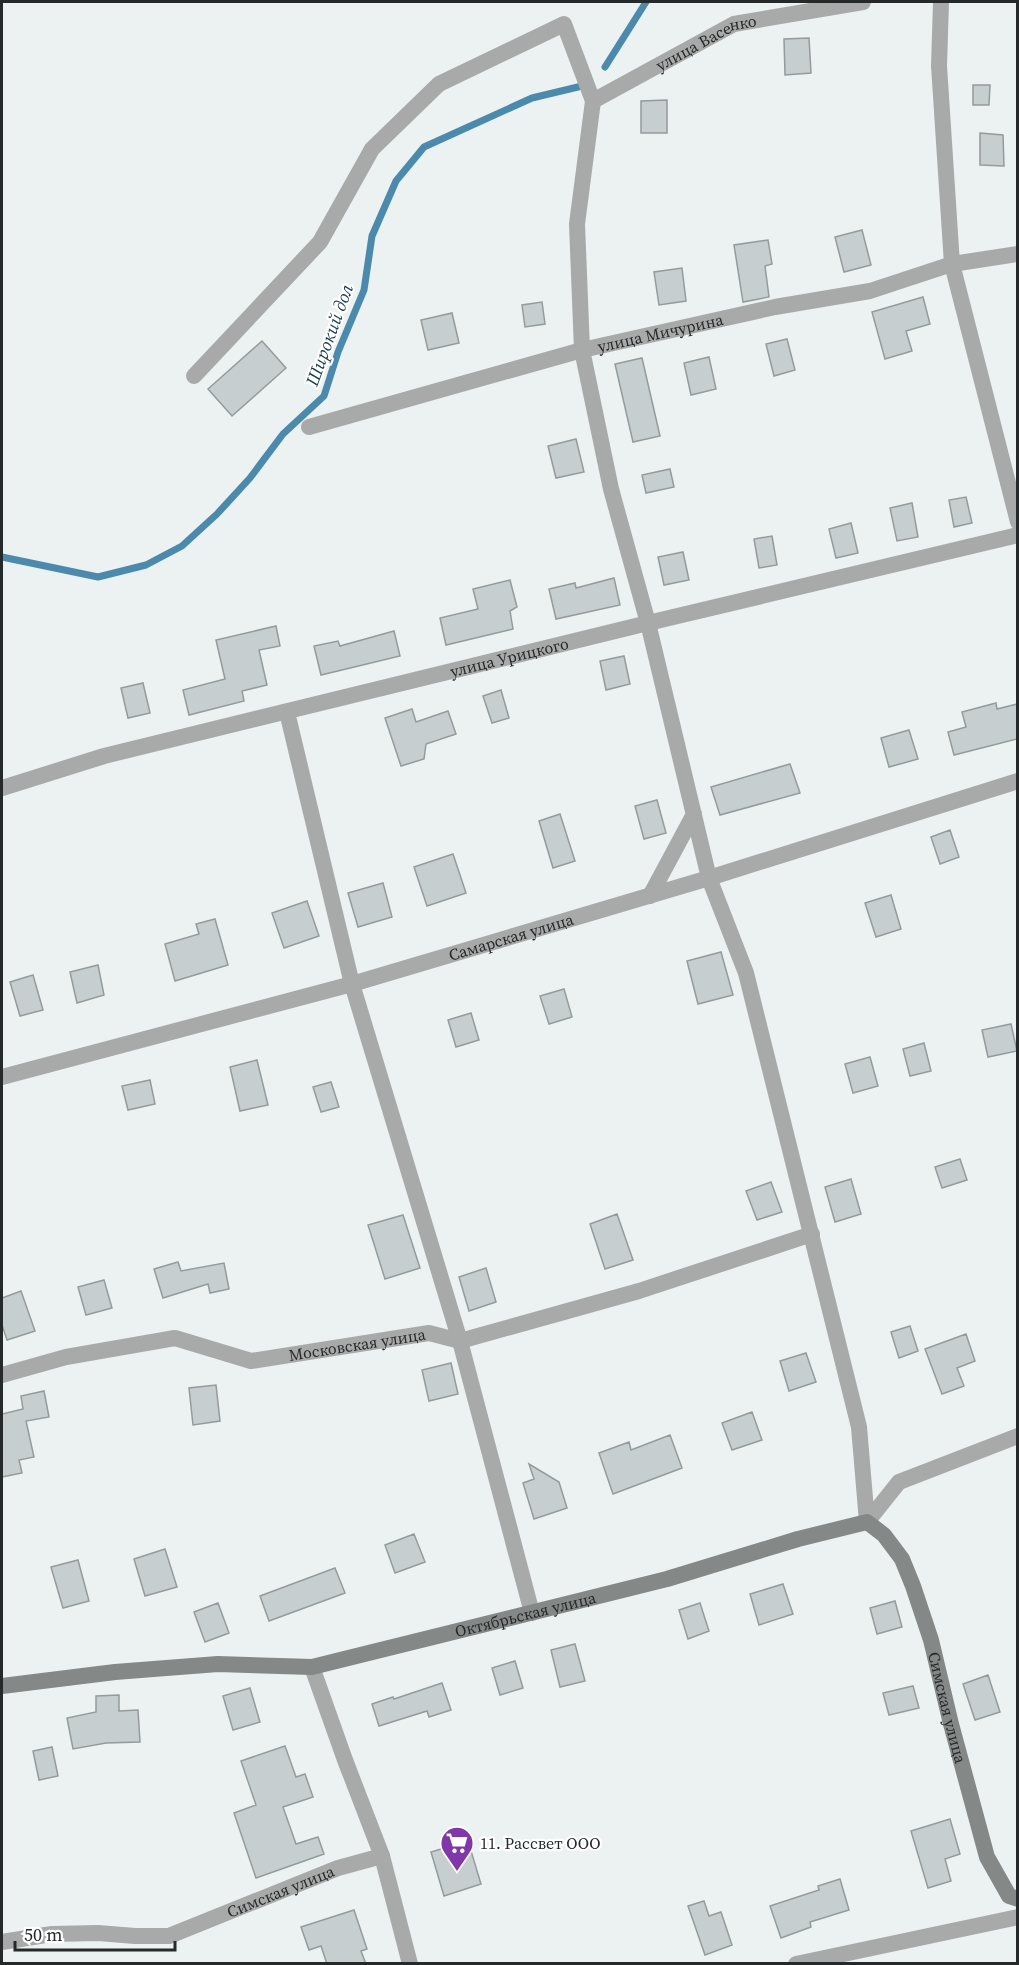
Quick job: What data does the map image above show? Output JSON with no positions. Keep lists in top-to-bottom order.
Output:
{
  "streets": {
    "main road": ["Октябрьская улица", "Симская улица"],
    "street": [
      "улица Васенко",
      "улица Мичурина",
      "улица Урицкого",
      "Самарская улица",
      "Московская улица"
    ]
  },
  "crossings": [
    ["Октябрьская улица", "Симская улица"]
  ],
  "water": ["Широкий дол"],
  "places": {
    "supermarket": ["11. Рассвет ООО"]
  },
  "scale_bar": "50 m"
}
